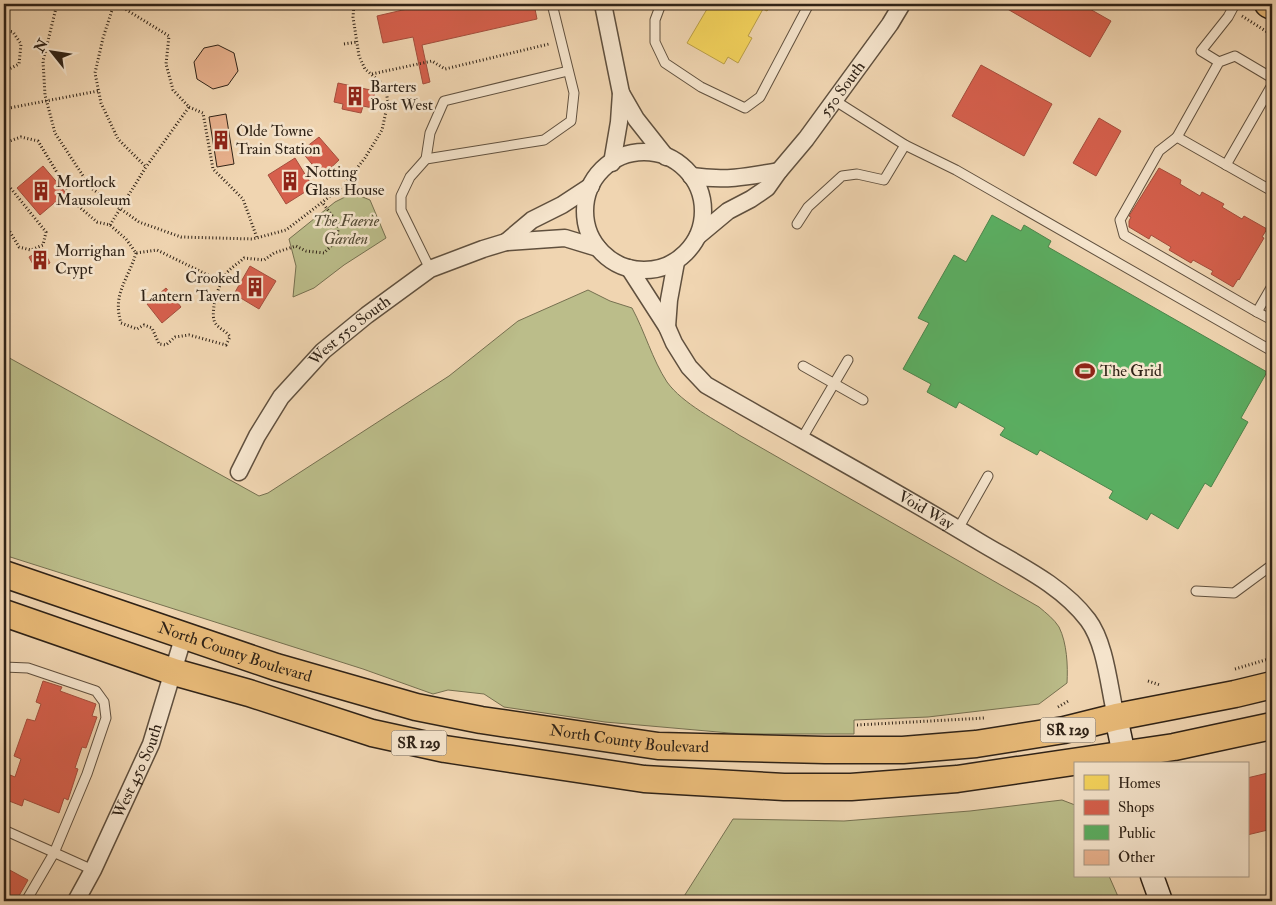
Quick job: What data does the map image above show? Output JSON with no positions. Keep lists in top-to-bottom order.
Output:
{
  "streets": {
    "main road": ["North County Boulevard", "SR 129"],
    "street": [
      "550 South",
      "West 550 South",
      "Void Way",
      "West 450 South"
    ]
  },
  "crossings": [
    ["550 South", "Void Way"],
    ["Void Way", "North County Boulevard"],
    ["North County Boulevard", "West 450 South"]
  ],
  "parks": ["The Faerie Garden"],
  "places": {
    "building": [
      "Barters Post West",
      "Olde Towne Train Station",
      "Notting Glass House",
      "Mortlock Mausoleum",
      "Morrighan Crypt",
      "Crooked Lantern Tavern"
    ],
    "sports": ["The Grid"]
  },
  "legend": [
    "Homes",
    "Shops",
    "Public",
    "Other"
  ],
  "north": "top left"
}
